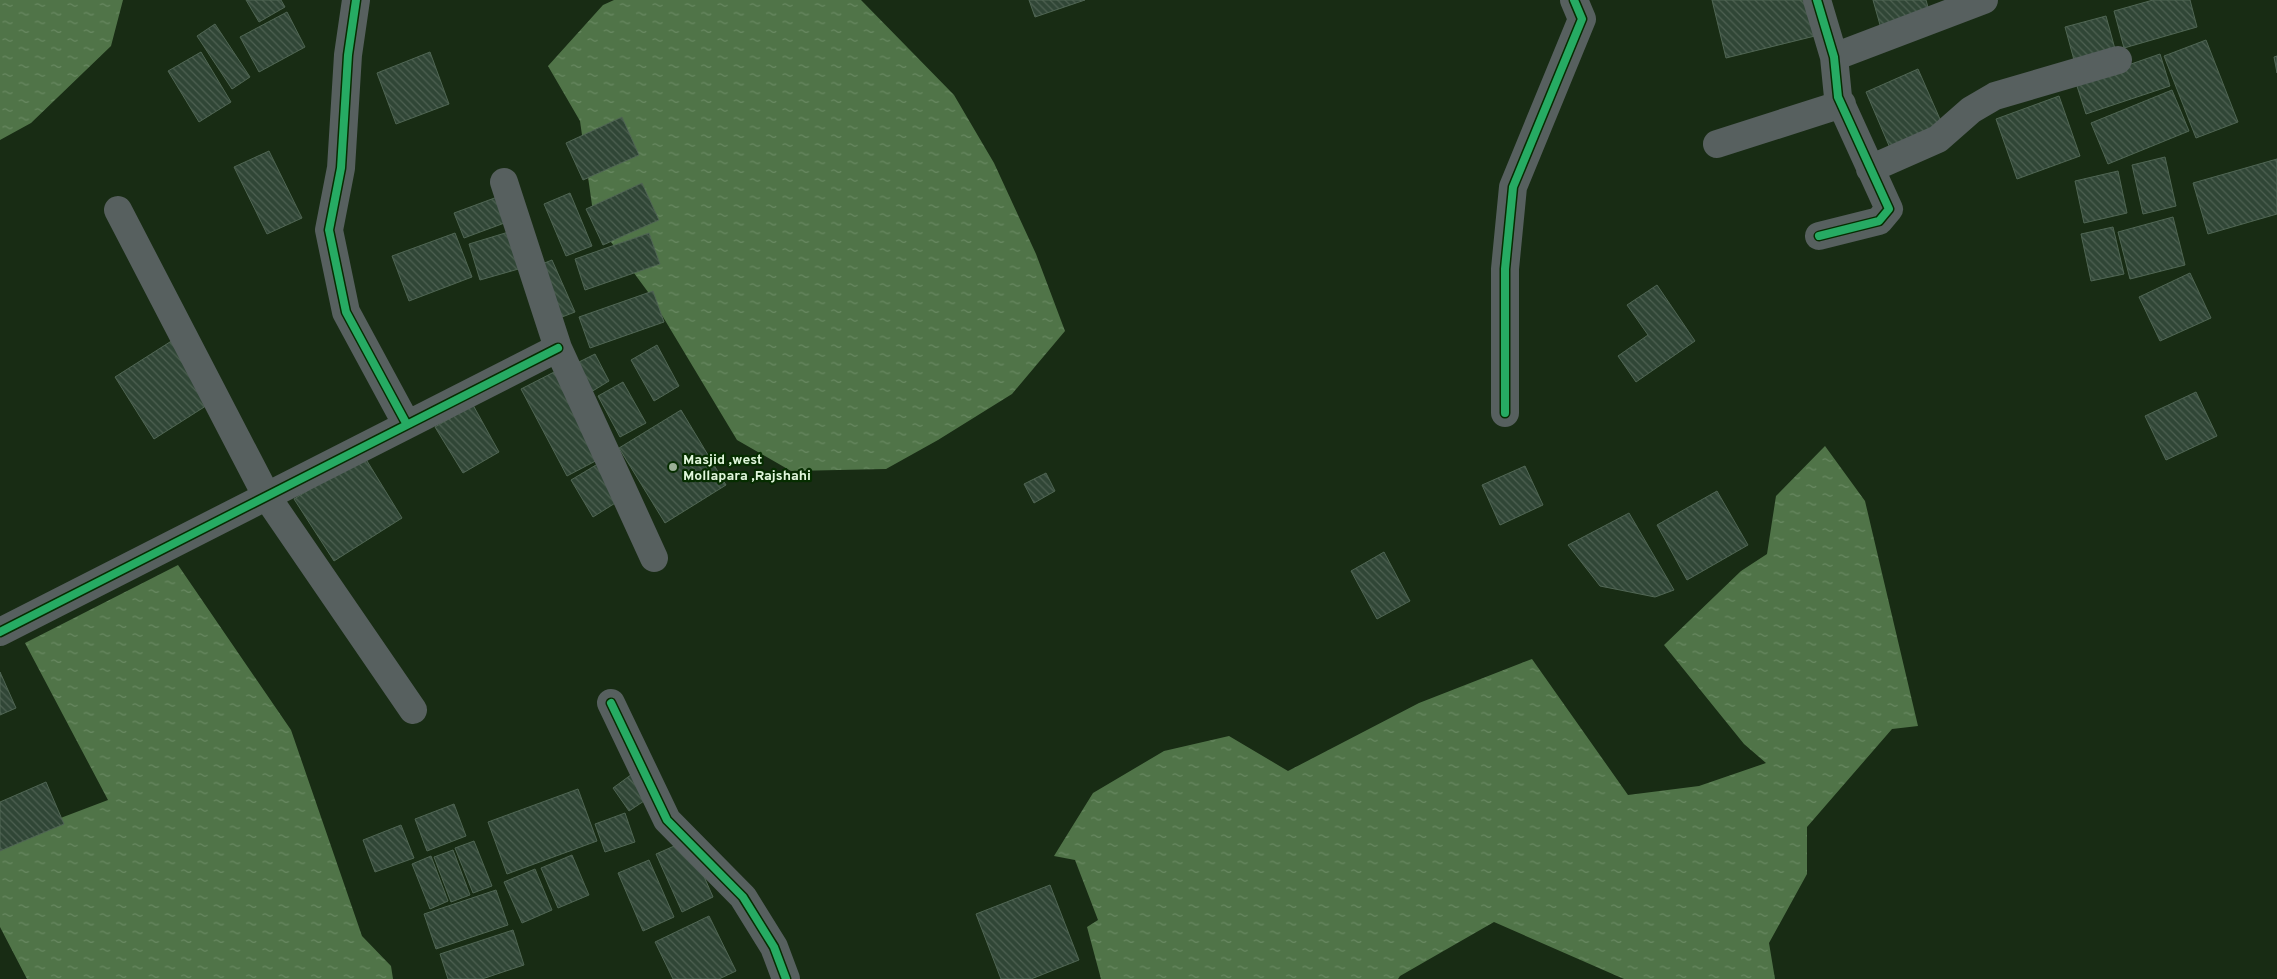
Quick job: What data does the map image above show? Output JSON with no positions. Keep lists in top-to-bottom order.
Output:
{
  "places": ["Masjid ,west Mollapara ,Rajshahi"]
}
